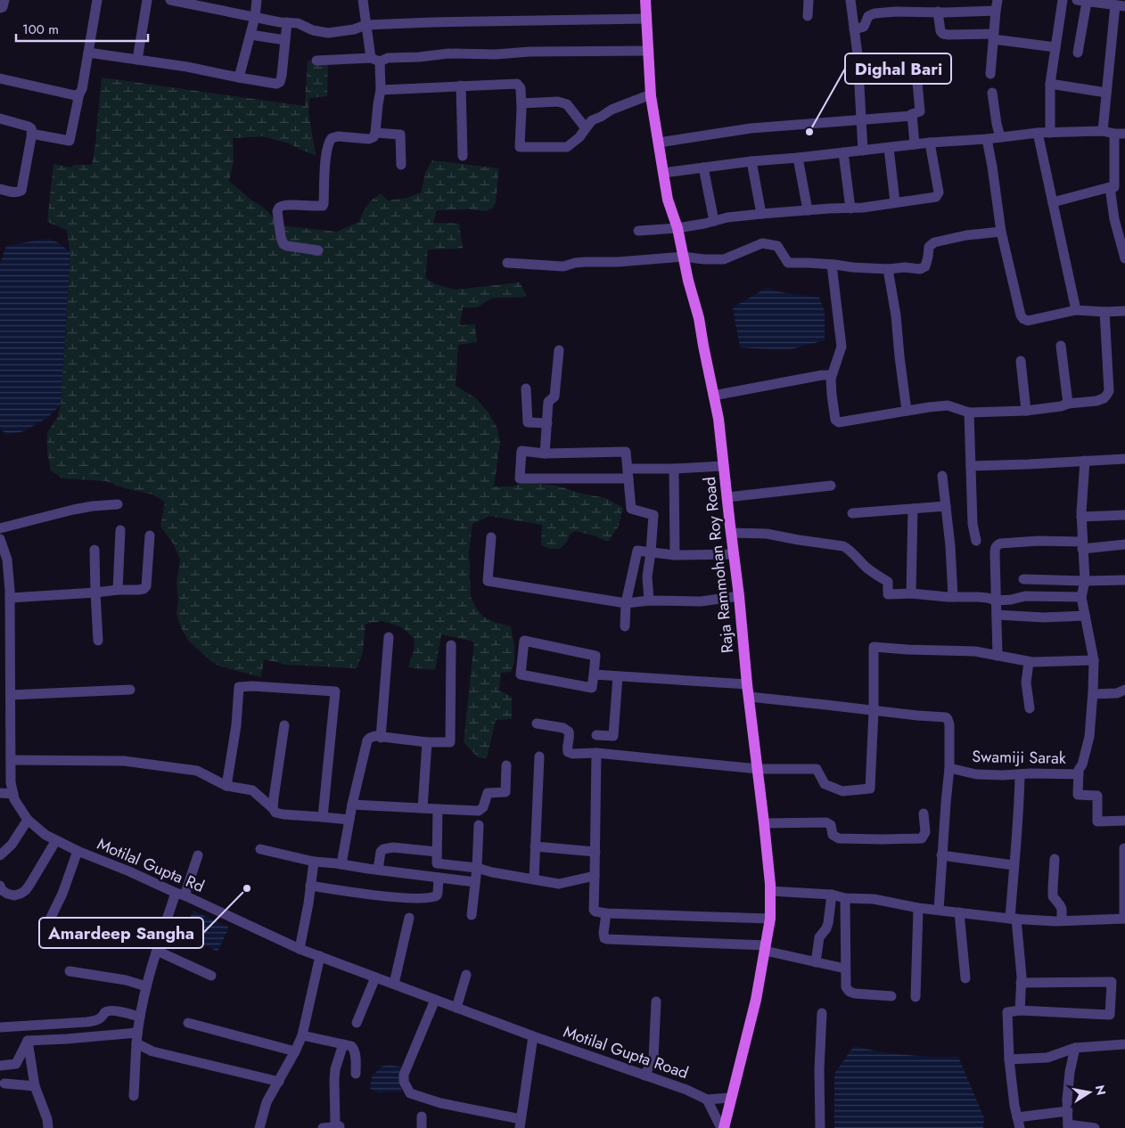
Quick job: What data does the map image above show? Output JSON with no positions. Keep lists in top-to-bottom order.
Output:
{
  "streets": {
    "main road": ["Raja Rammohan Roy Road"],
    "street": ["Swamiji Sarak", "Motilal Gupta Rd", "Motilal Gupta Road"]
  },
  "crossings": [
    ["Raja Rammohan Roy Road", "Swamiji Sarak"],
    ["Motilal Gupta Rd", "Motilal Gupta Road"]
  ],
  "places": ["Dighal Bari", "Amardeep Sangha"],
  "scale_bar": "100 m",
  "north": "right"
}
